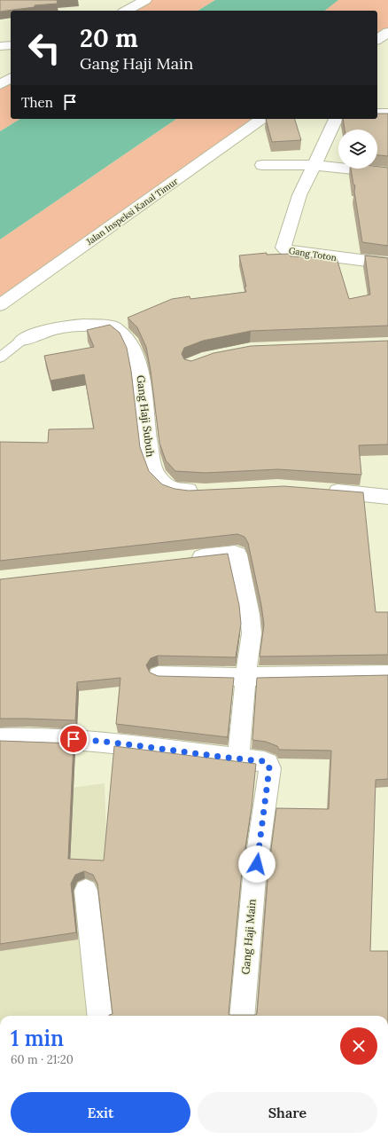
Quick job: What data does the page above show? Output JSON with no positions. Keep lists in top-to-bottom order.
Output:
{
  "streets": {
    "street": [
      "Jalan Inspeksi Kanal Timur",
      "Gang Toton",
      "Gang Haji Subuh",
      "Gang Haji Main"
    ]
  },
  "page": {
    "turn": ["20 m", "Gang Haji Main"],
    "then": "Then",
    "heading": ["1 min", "60 m · 21:20"],
    "buttons": ["Exit", "Share"]
  }
}
